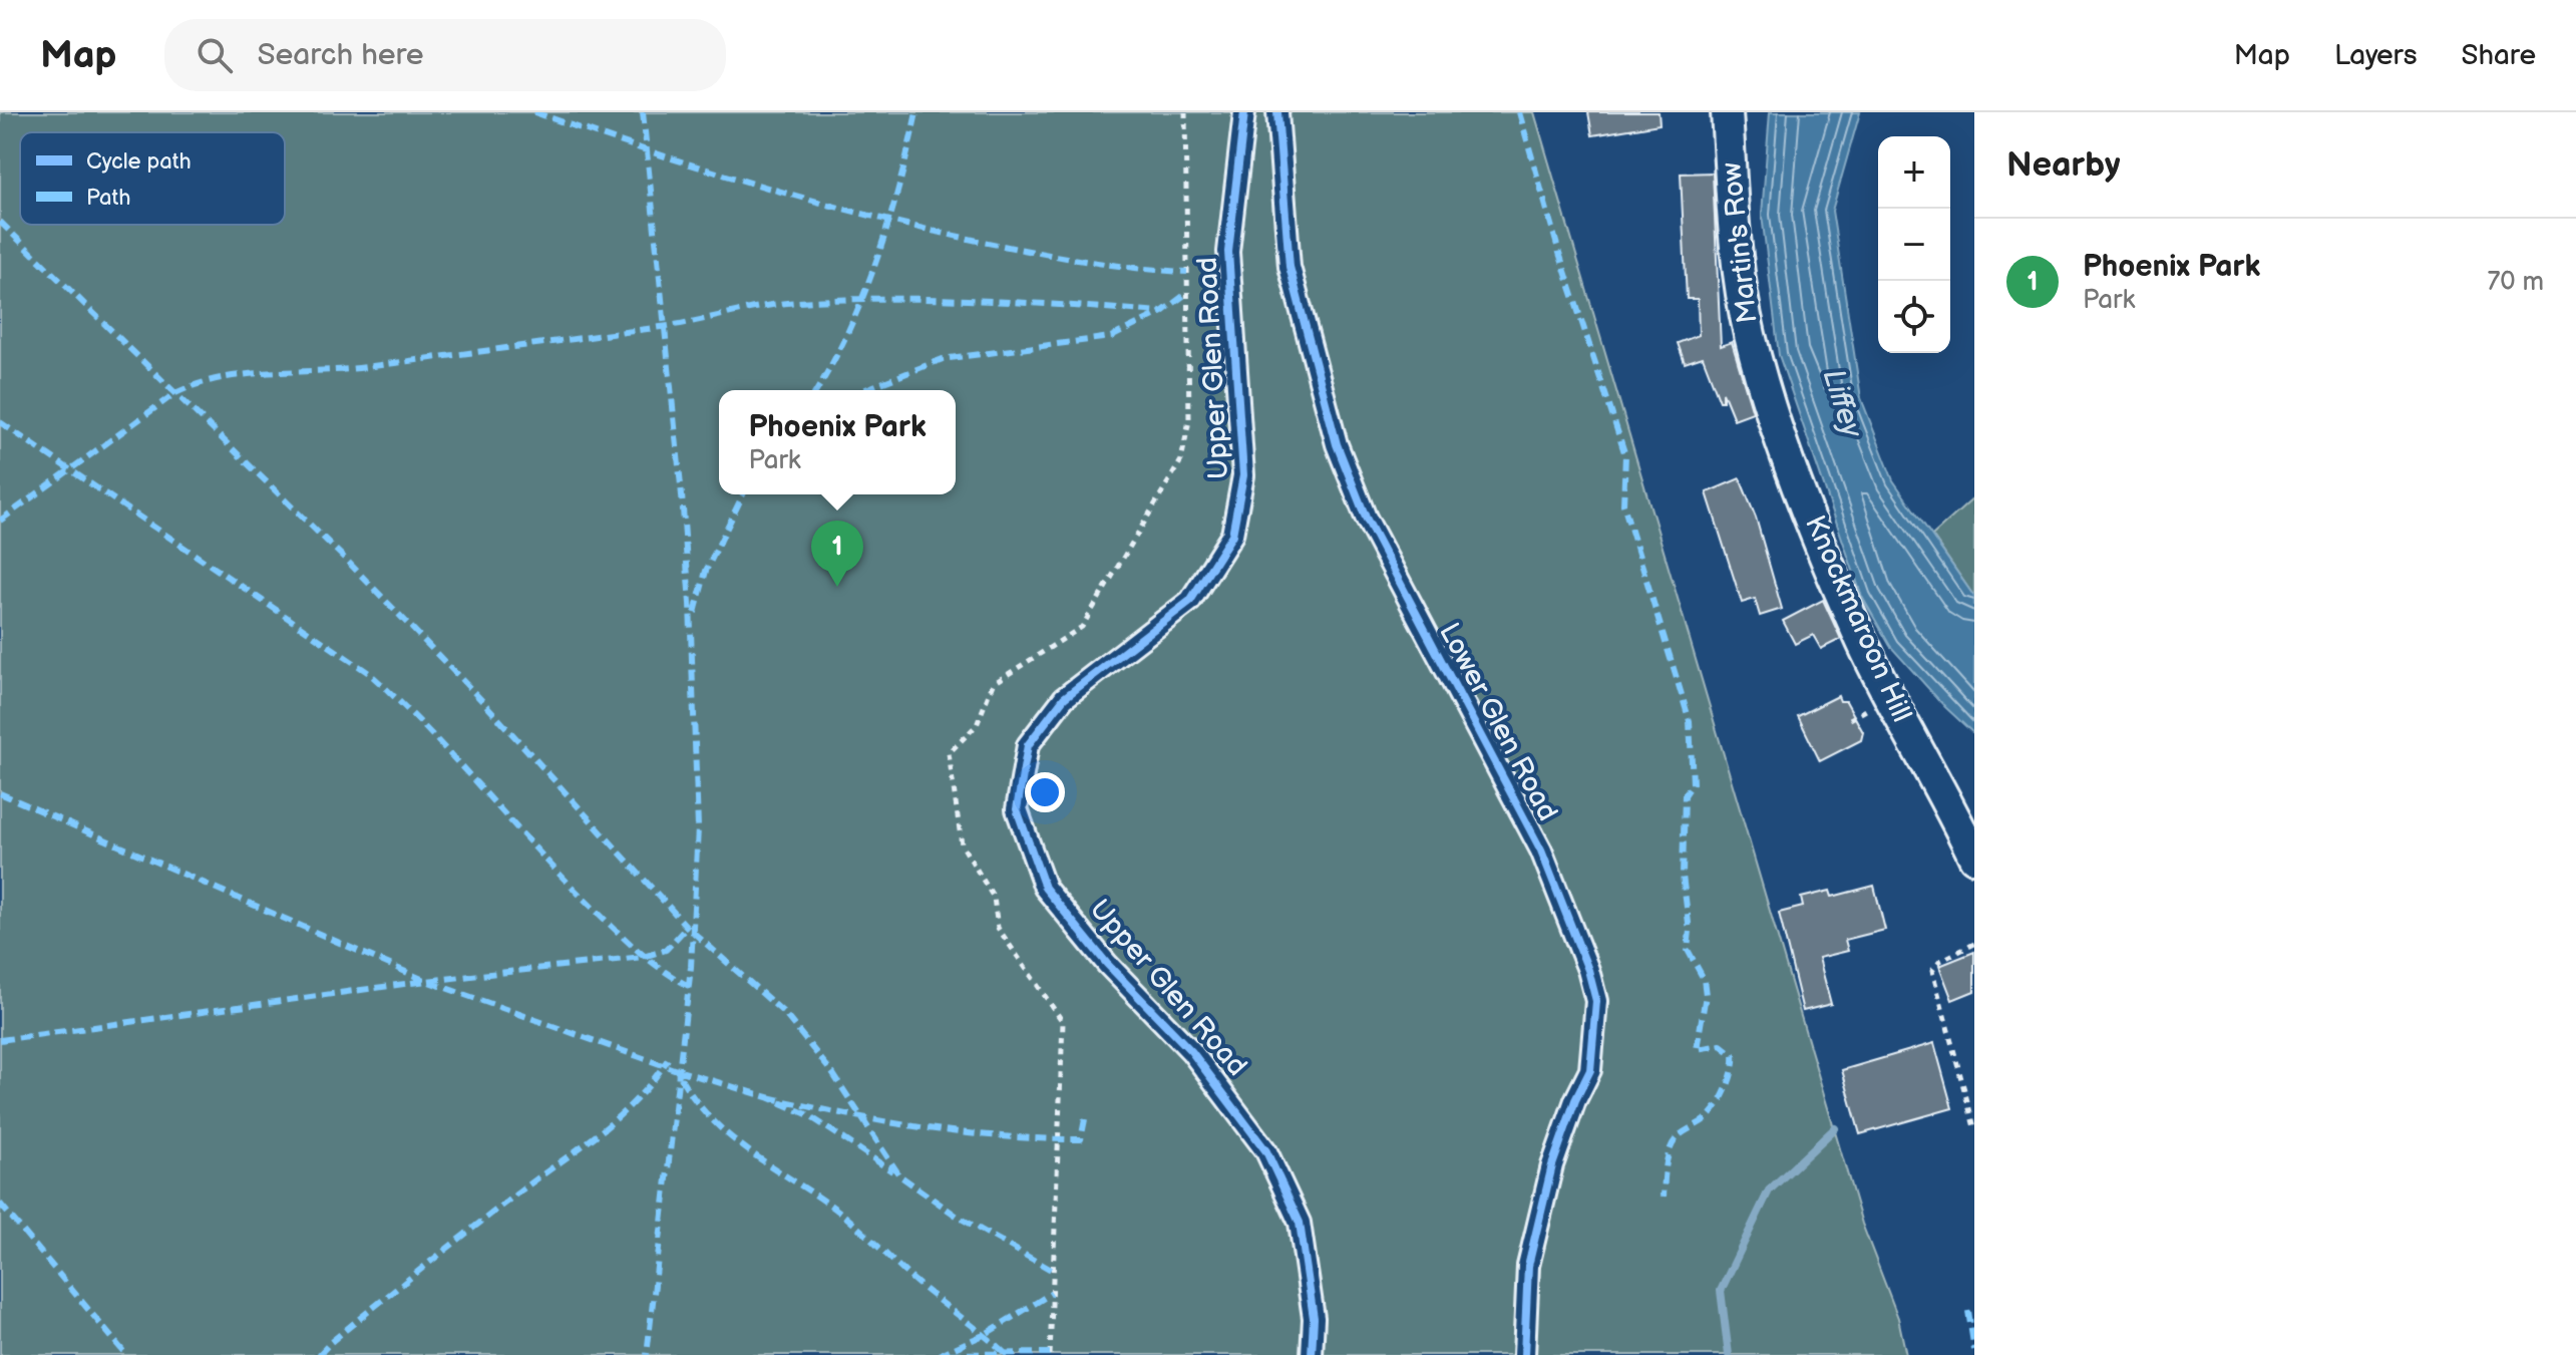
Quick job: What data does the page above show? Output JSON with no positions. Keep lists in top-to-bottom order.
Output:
{
  "streets": {
    "street": [
      "Martin's Row",
      "Upper Glen Road",
      "Knockmaroon Hill",
      "Lower Glen Road"
    ]
  },
  "crossings": [
    ["Martin's Row", "Knockmaroon Hill"]
  ],
  "water": ["Liffey"],
  "legend": ["Cycle path", "Path"],
  "page": {
    "header": "Map",
    "search": "Search here",
    "nav": ["Map", "Layers", "Share"],
    "heading": "Nearby",
    "map_buttons": ["+", "−"],
    "list": [
      {
        "mark": "1",
        "name": "Phoenix Park",
        "note": "Park",
        "value": "70 m"
      }
    ],
    "popup": ["Phoenix Park", "Park"],
    "pins": "1"
  }
}
